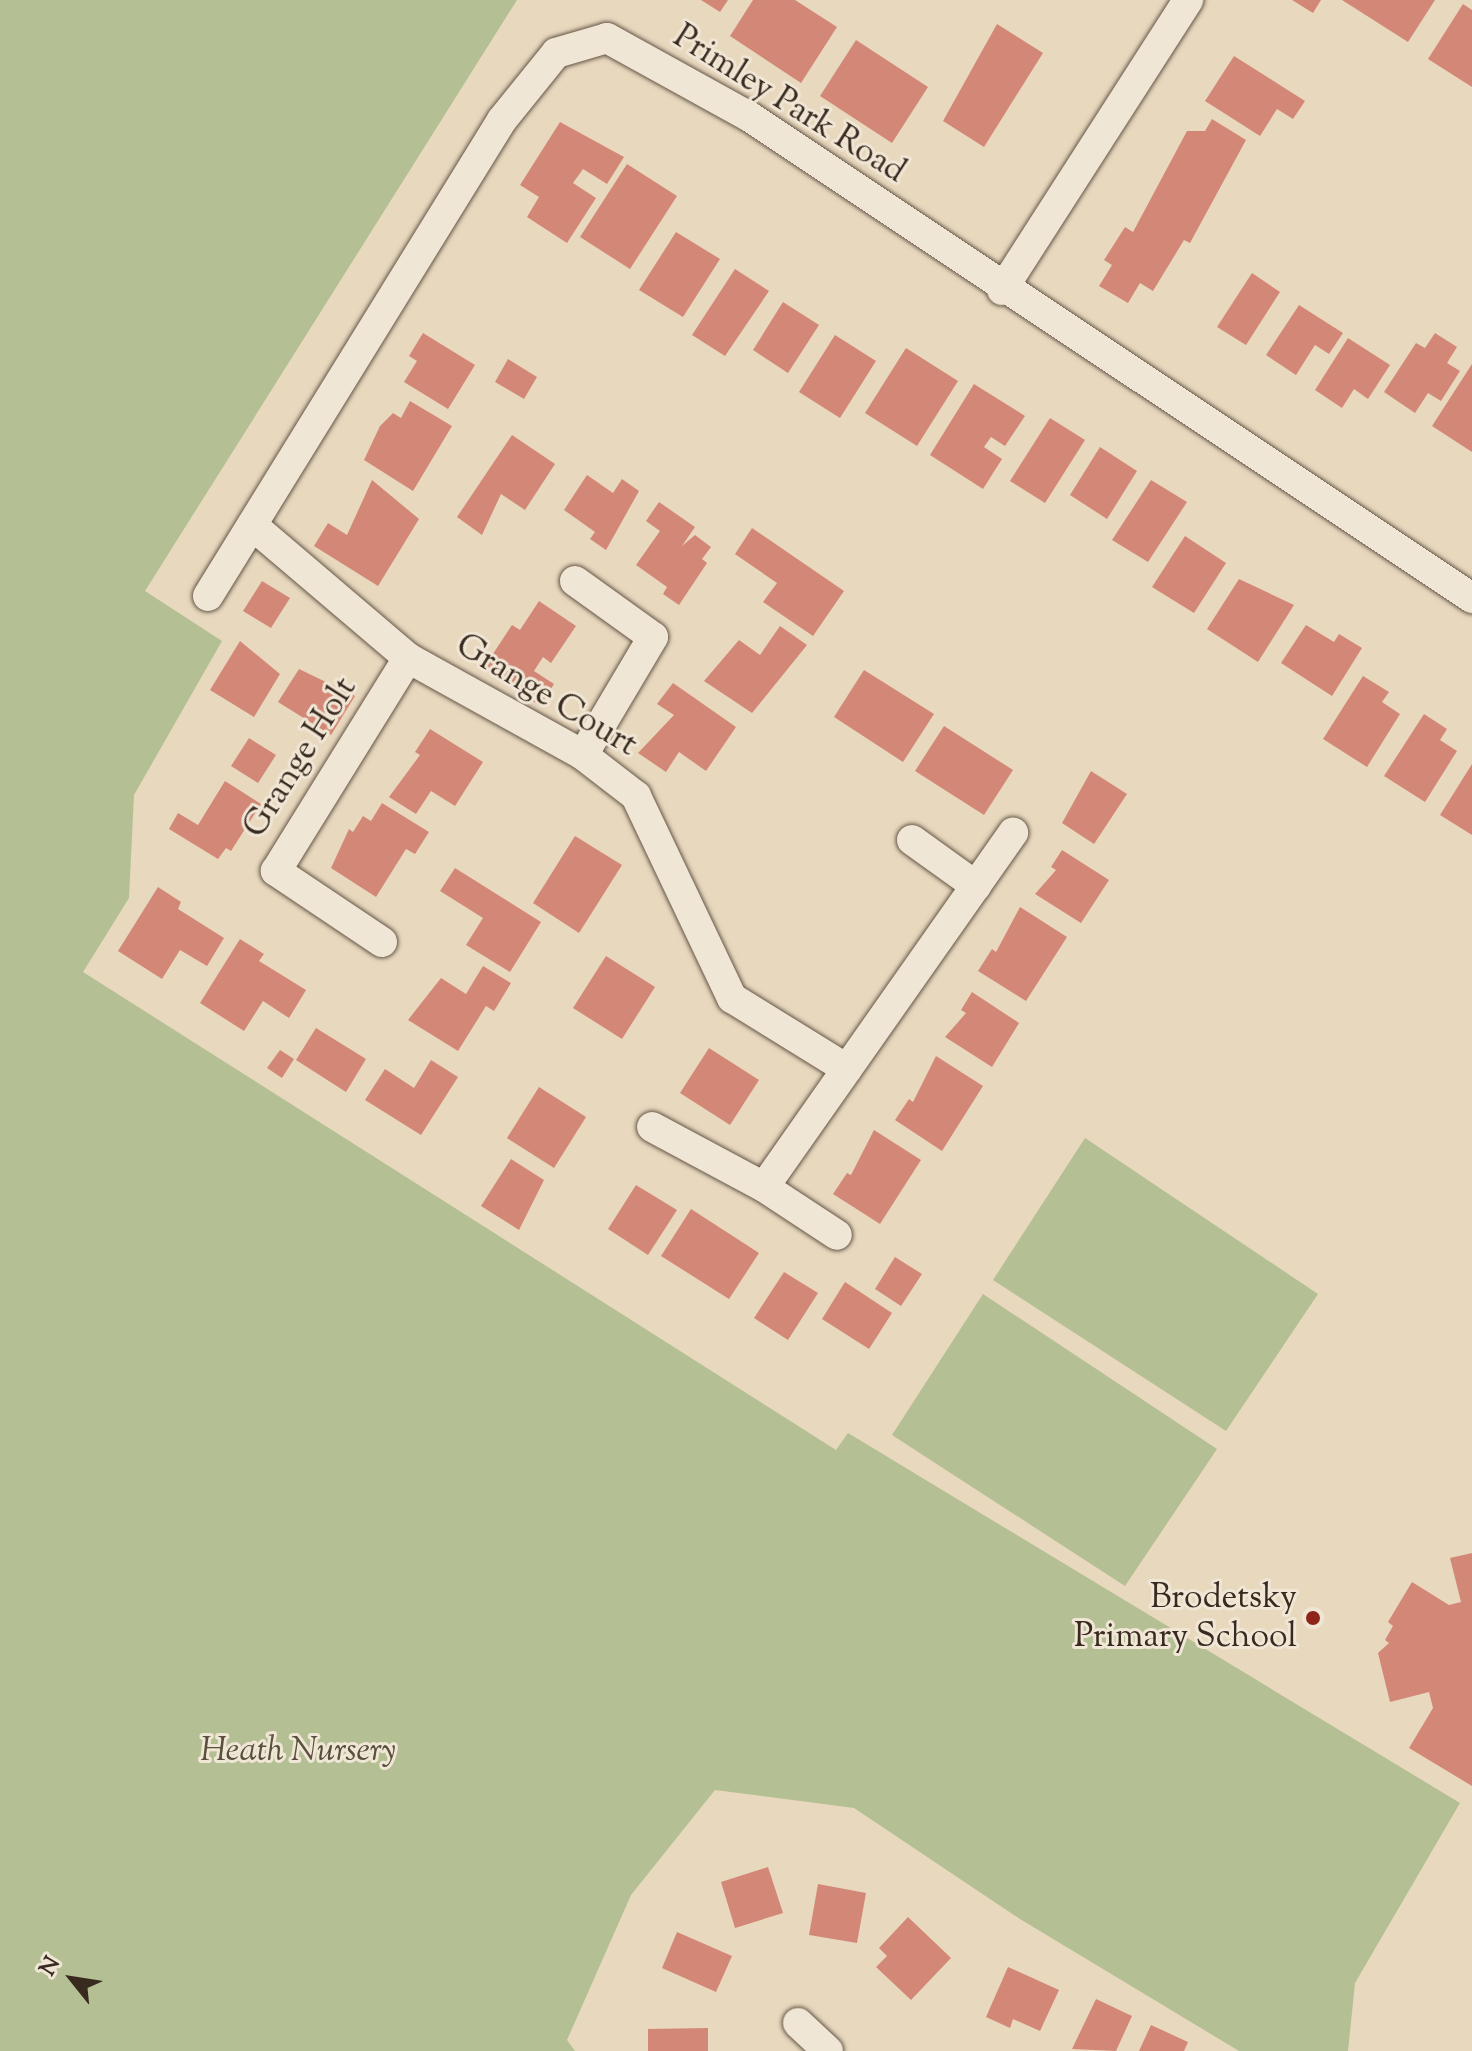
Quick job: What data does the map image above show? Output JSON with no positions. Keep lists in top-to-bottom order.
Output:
{
  "streets": {
    "street": ["Primley Park Road", "Grange Court", "Grange Holt"]
  },
  "crossings": [
    ["Primley Park Road", "Grange Court"],
    ["Grange Court", "Grange Holt"]
  ],
  "parks": ["Heath Nursery"],
  "places": ["Brodetsky Primary School"],
  "north": "top left"
}
